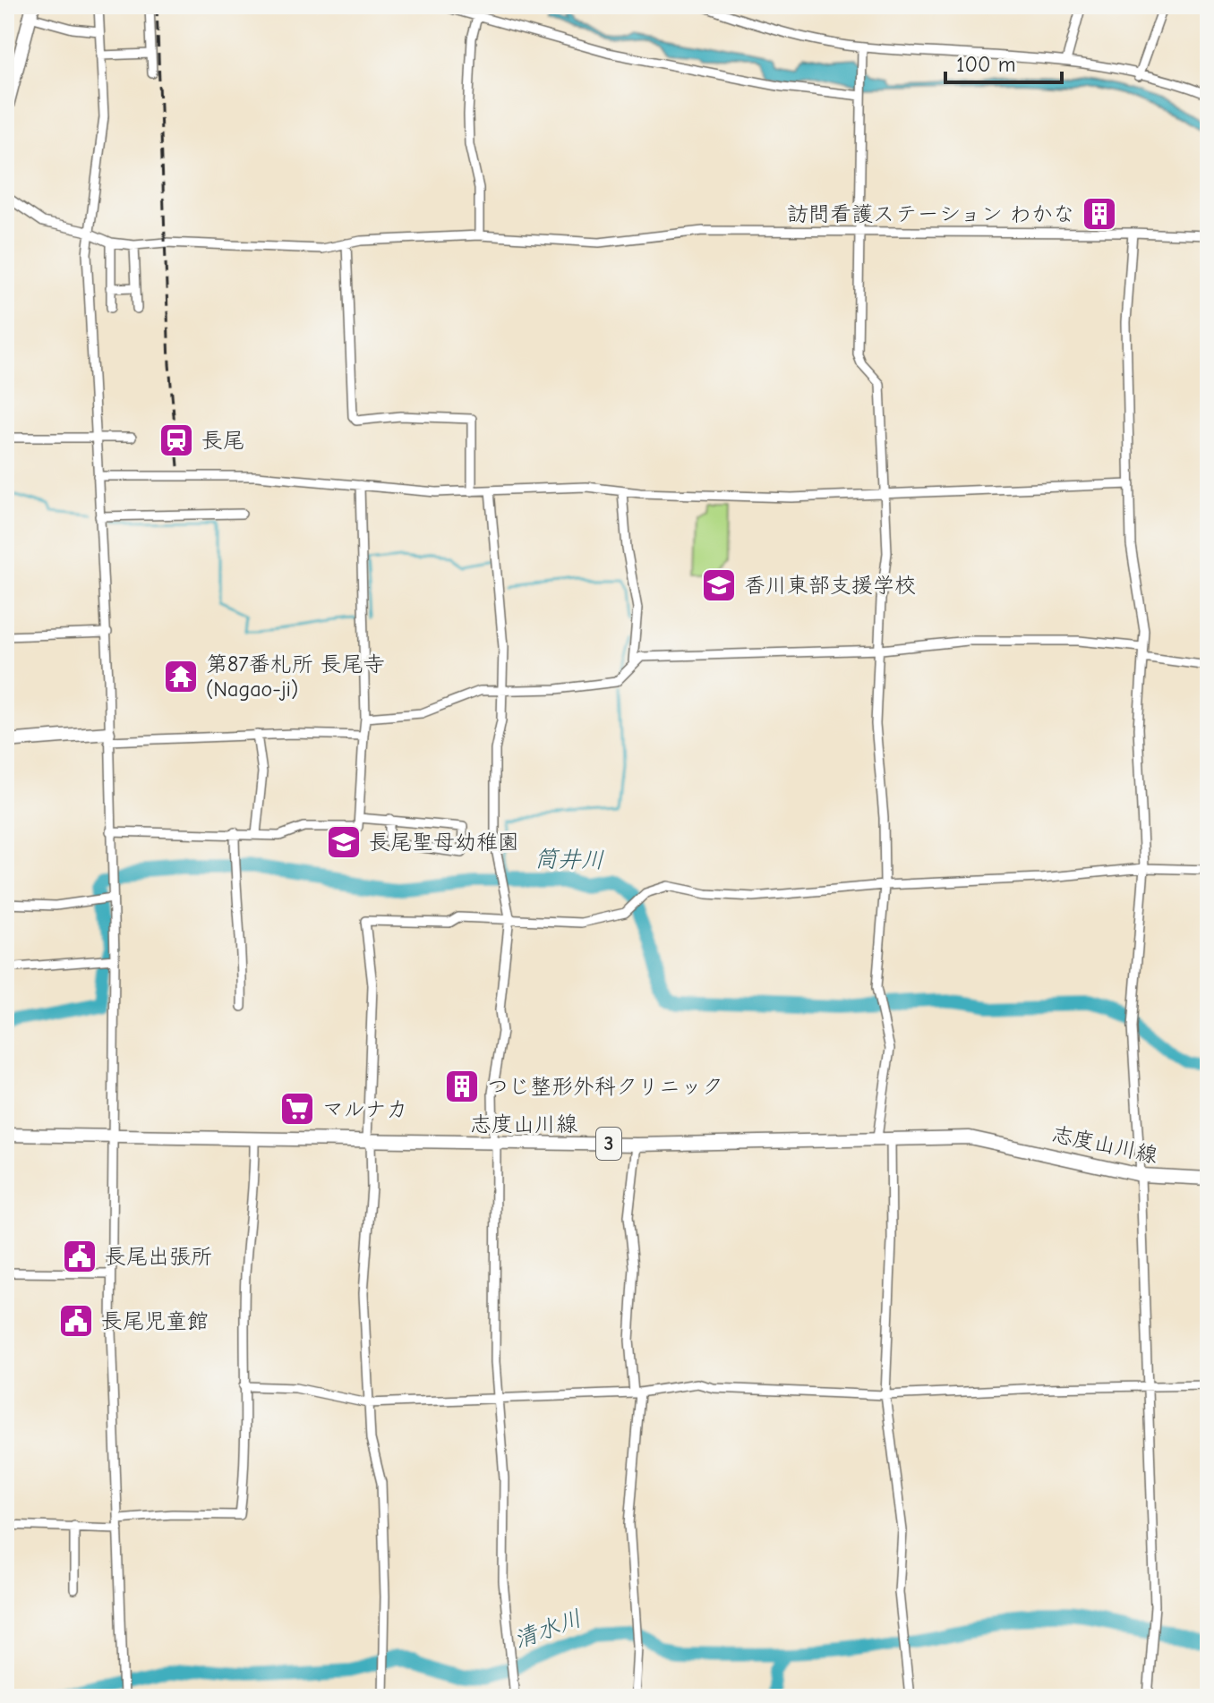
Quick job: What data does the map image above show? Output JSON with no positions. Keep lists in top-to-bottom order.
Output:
{
  "streets": {
    "main road": ["志度山川線", "3"]
  },
  "water": ["筒井川", "清水川"],
  "places": {
    "building": ["訪問看護ステーション わかな", "つじ整形外科クリニック"],
    "station": ["長尾"],
    "school or university": ["香川東部支援学校", "長尾聖母幼稚園"],
    "temple": ["第87番札所 長尾寺 (Nagao-ji)"],
    "supermarket": ["マルナカ"],
    "public building": ["長尾出張所", "長尾児童館"]
  },
  "scale_bar": "100 m"
}
